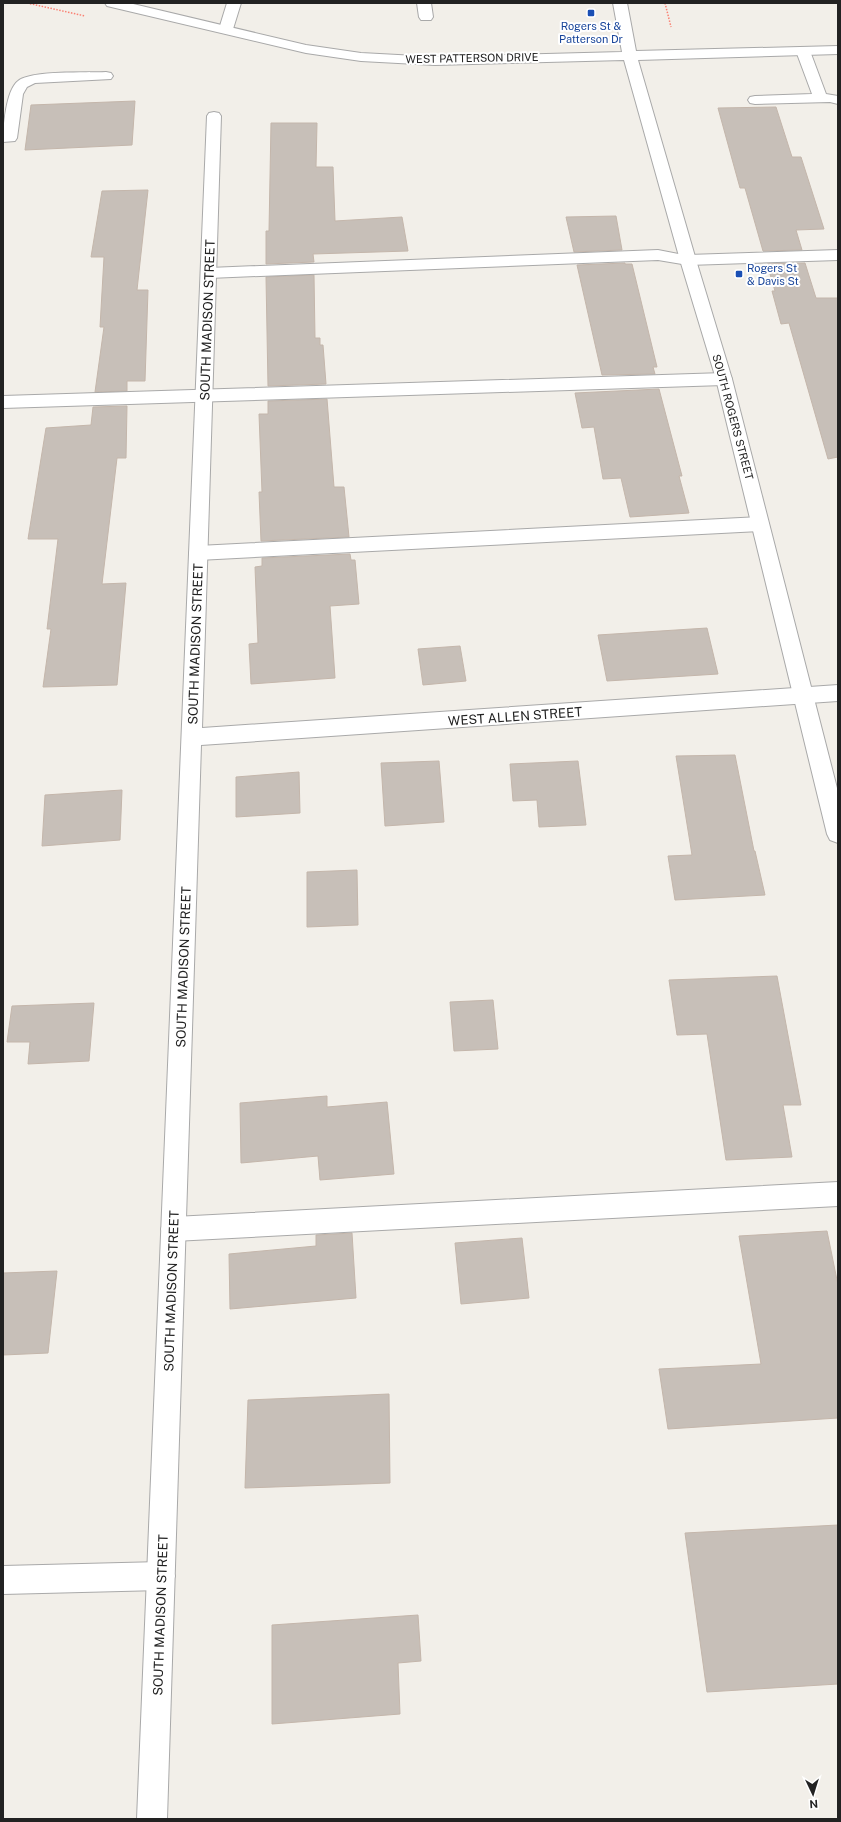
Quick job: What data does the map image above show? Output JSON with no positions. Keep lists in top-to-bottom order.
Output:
{
  "streets": {
    "street": [
      "WEST PATTERSON DRIVE",
      "SOUTH MADISON STREET",
      "SOUTH ROGERS STREET",
      "WEST ALLEN STREET"
    ]
  },
  "crossings": [
    ["WEST PATTERSON DRIVE", "SOUTH ROGERS STREET"],
    ["SOUTH MADISON STREET", "WEST ALLEN STREET"],
    ["SOUTH ROGERS STREET", "WEST ALLEN STREET"]
  ],
  "places": {
    "transit": ["Rogers St & Patterson Dr", "Rogers St & Davis St"]
  },
  "north": "bottom"
}
